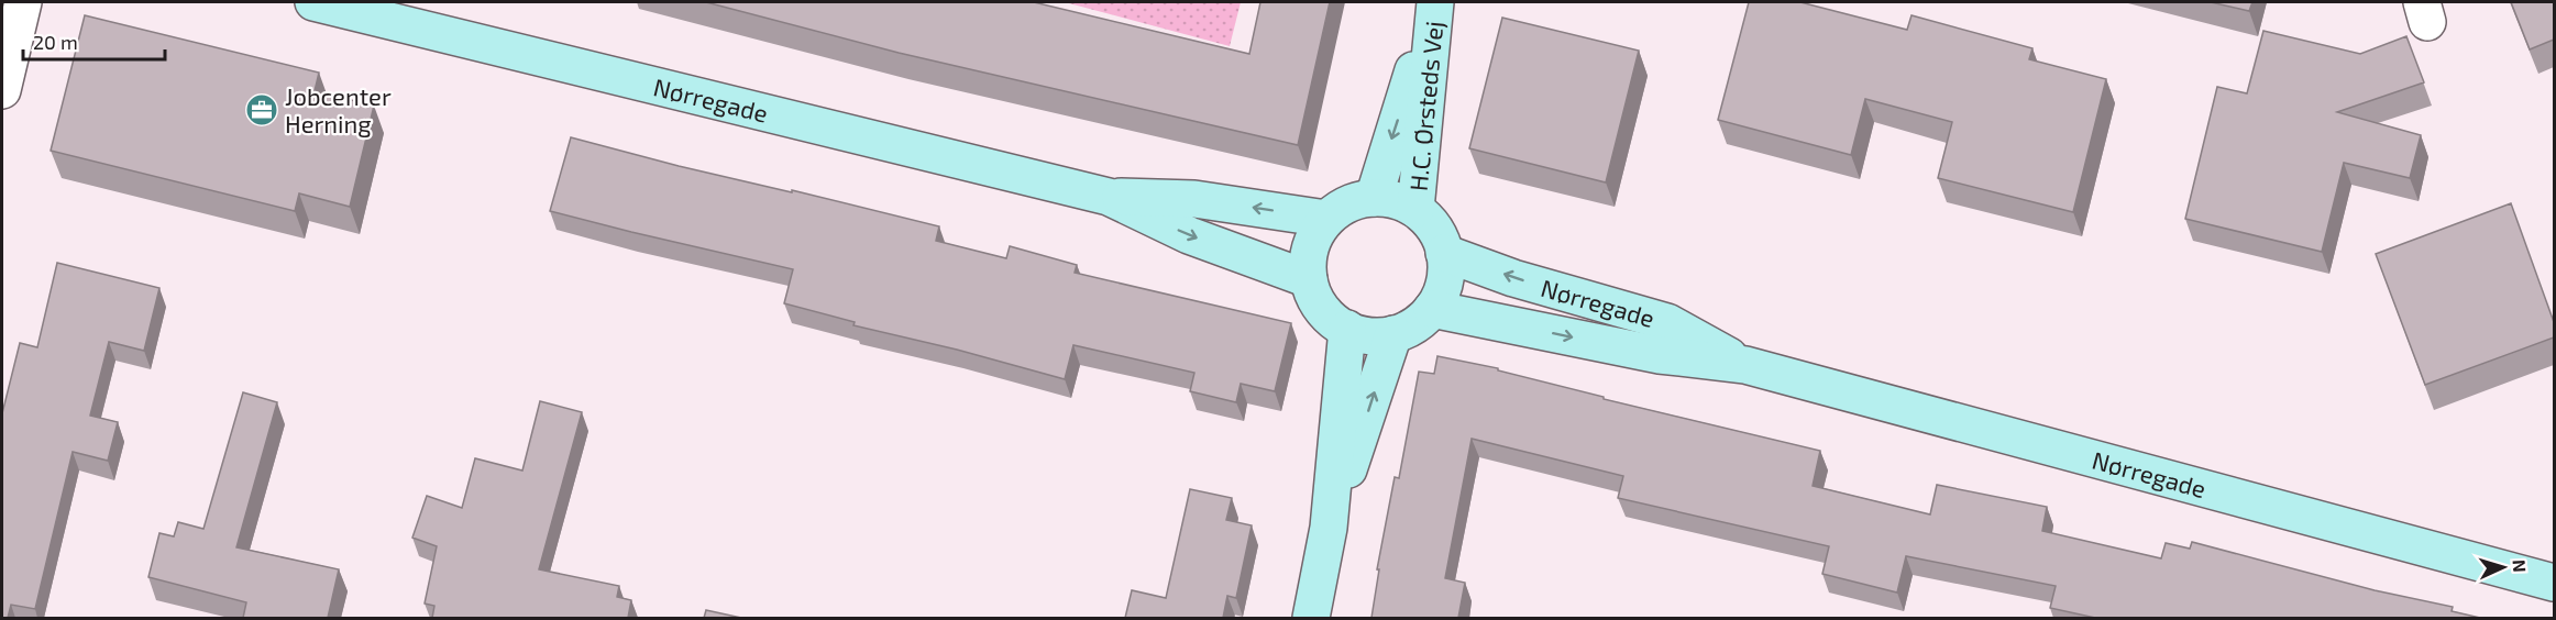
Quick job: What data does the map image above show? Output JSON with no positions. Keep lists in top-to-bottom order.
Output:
{
  "streets": {
    "street": ["Nørregade", "H.C. Ørsteds Vej"]
  },
  "crossings": [
    ["Nørregade", "H.C. Ørsteds Vej"]
  ],
  "places": {
    "office": ["Jobcenter Herning"]
  },
  "scale_bar": "20 m",
  "north": "right"
}
